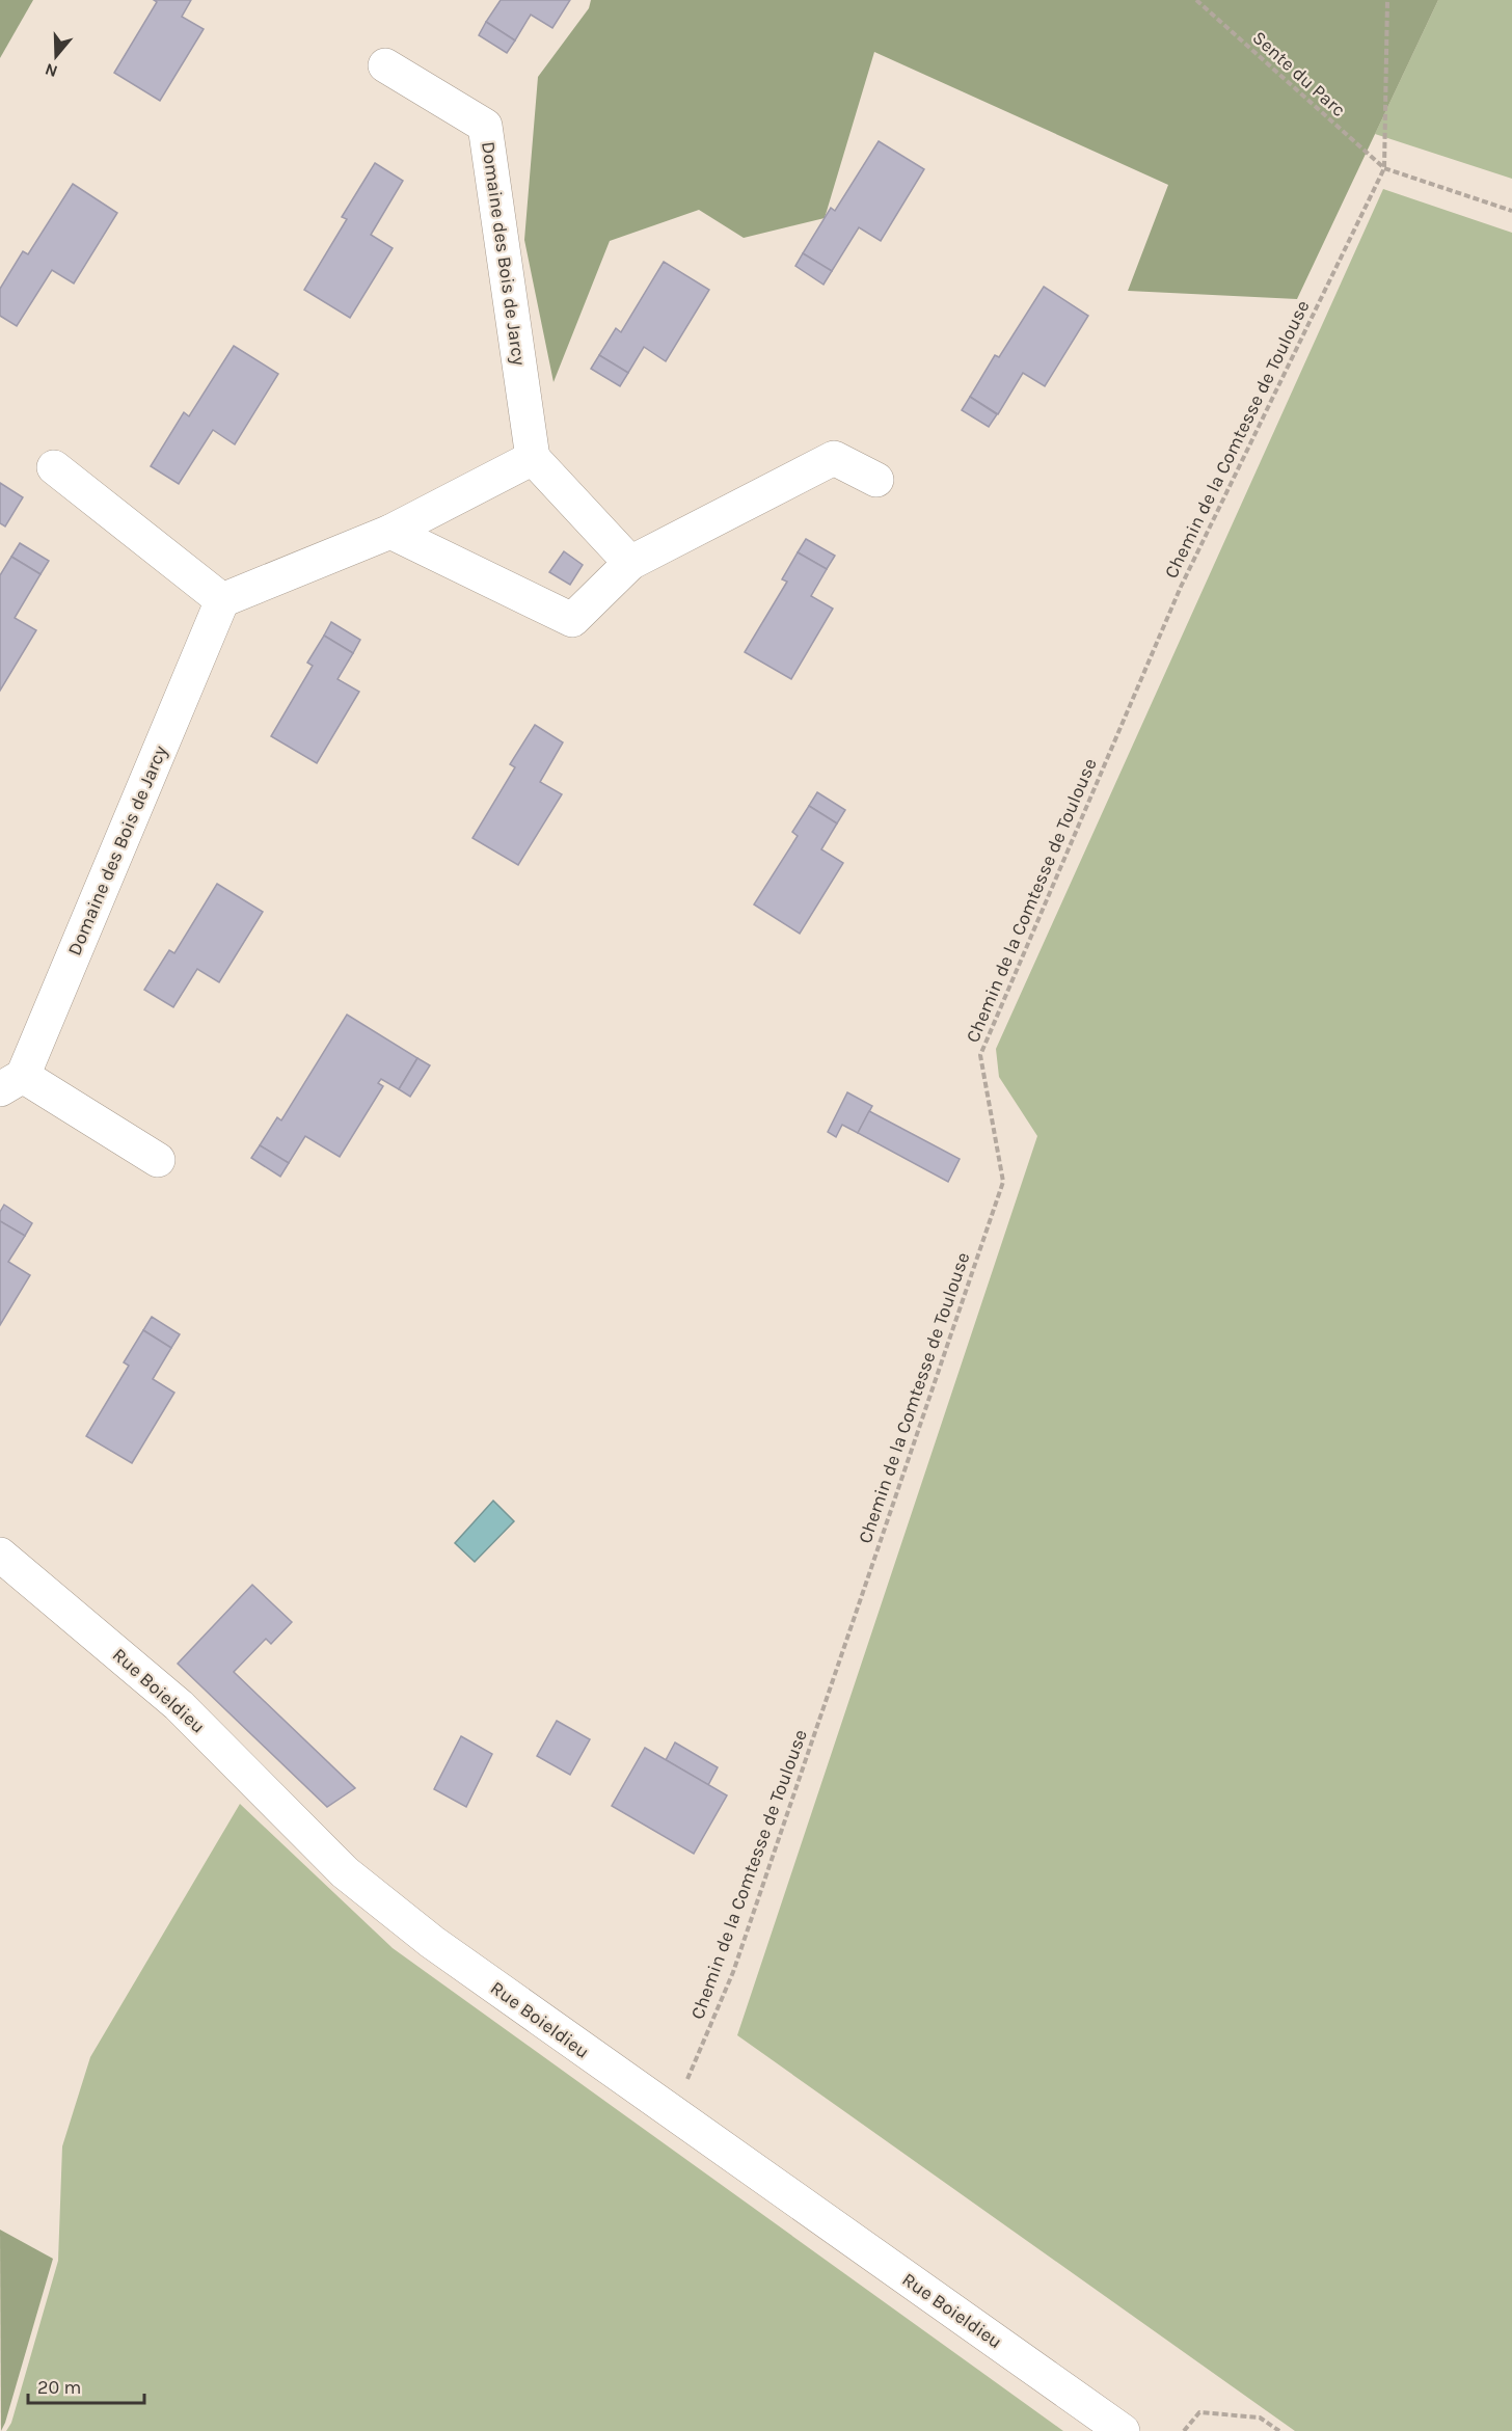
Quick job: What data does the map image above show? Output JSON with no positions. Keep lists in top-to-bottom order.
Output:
{
  "streets": {
    "street": ["Domaine des Bois de Jarcy", "Rue Boieldieu"],
    "path": ["Sente du Parc", "Chemin de la Comtesse de Toulouse"]
  },
  "crossings": [
    ["Sente du Parc", "Chemin de la Comtesse de Toulouse"],
    ["Chemin de la Comtesse de Toulouse", "Rue Boieldieu"]
  ],
  "scale_bar": "20 m",
  "north": "bottom"
}
